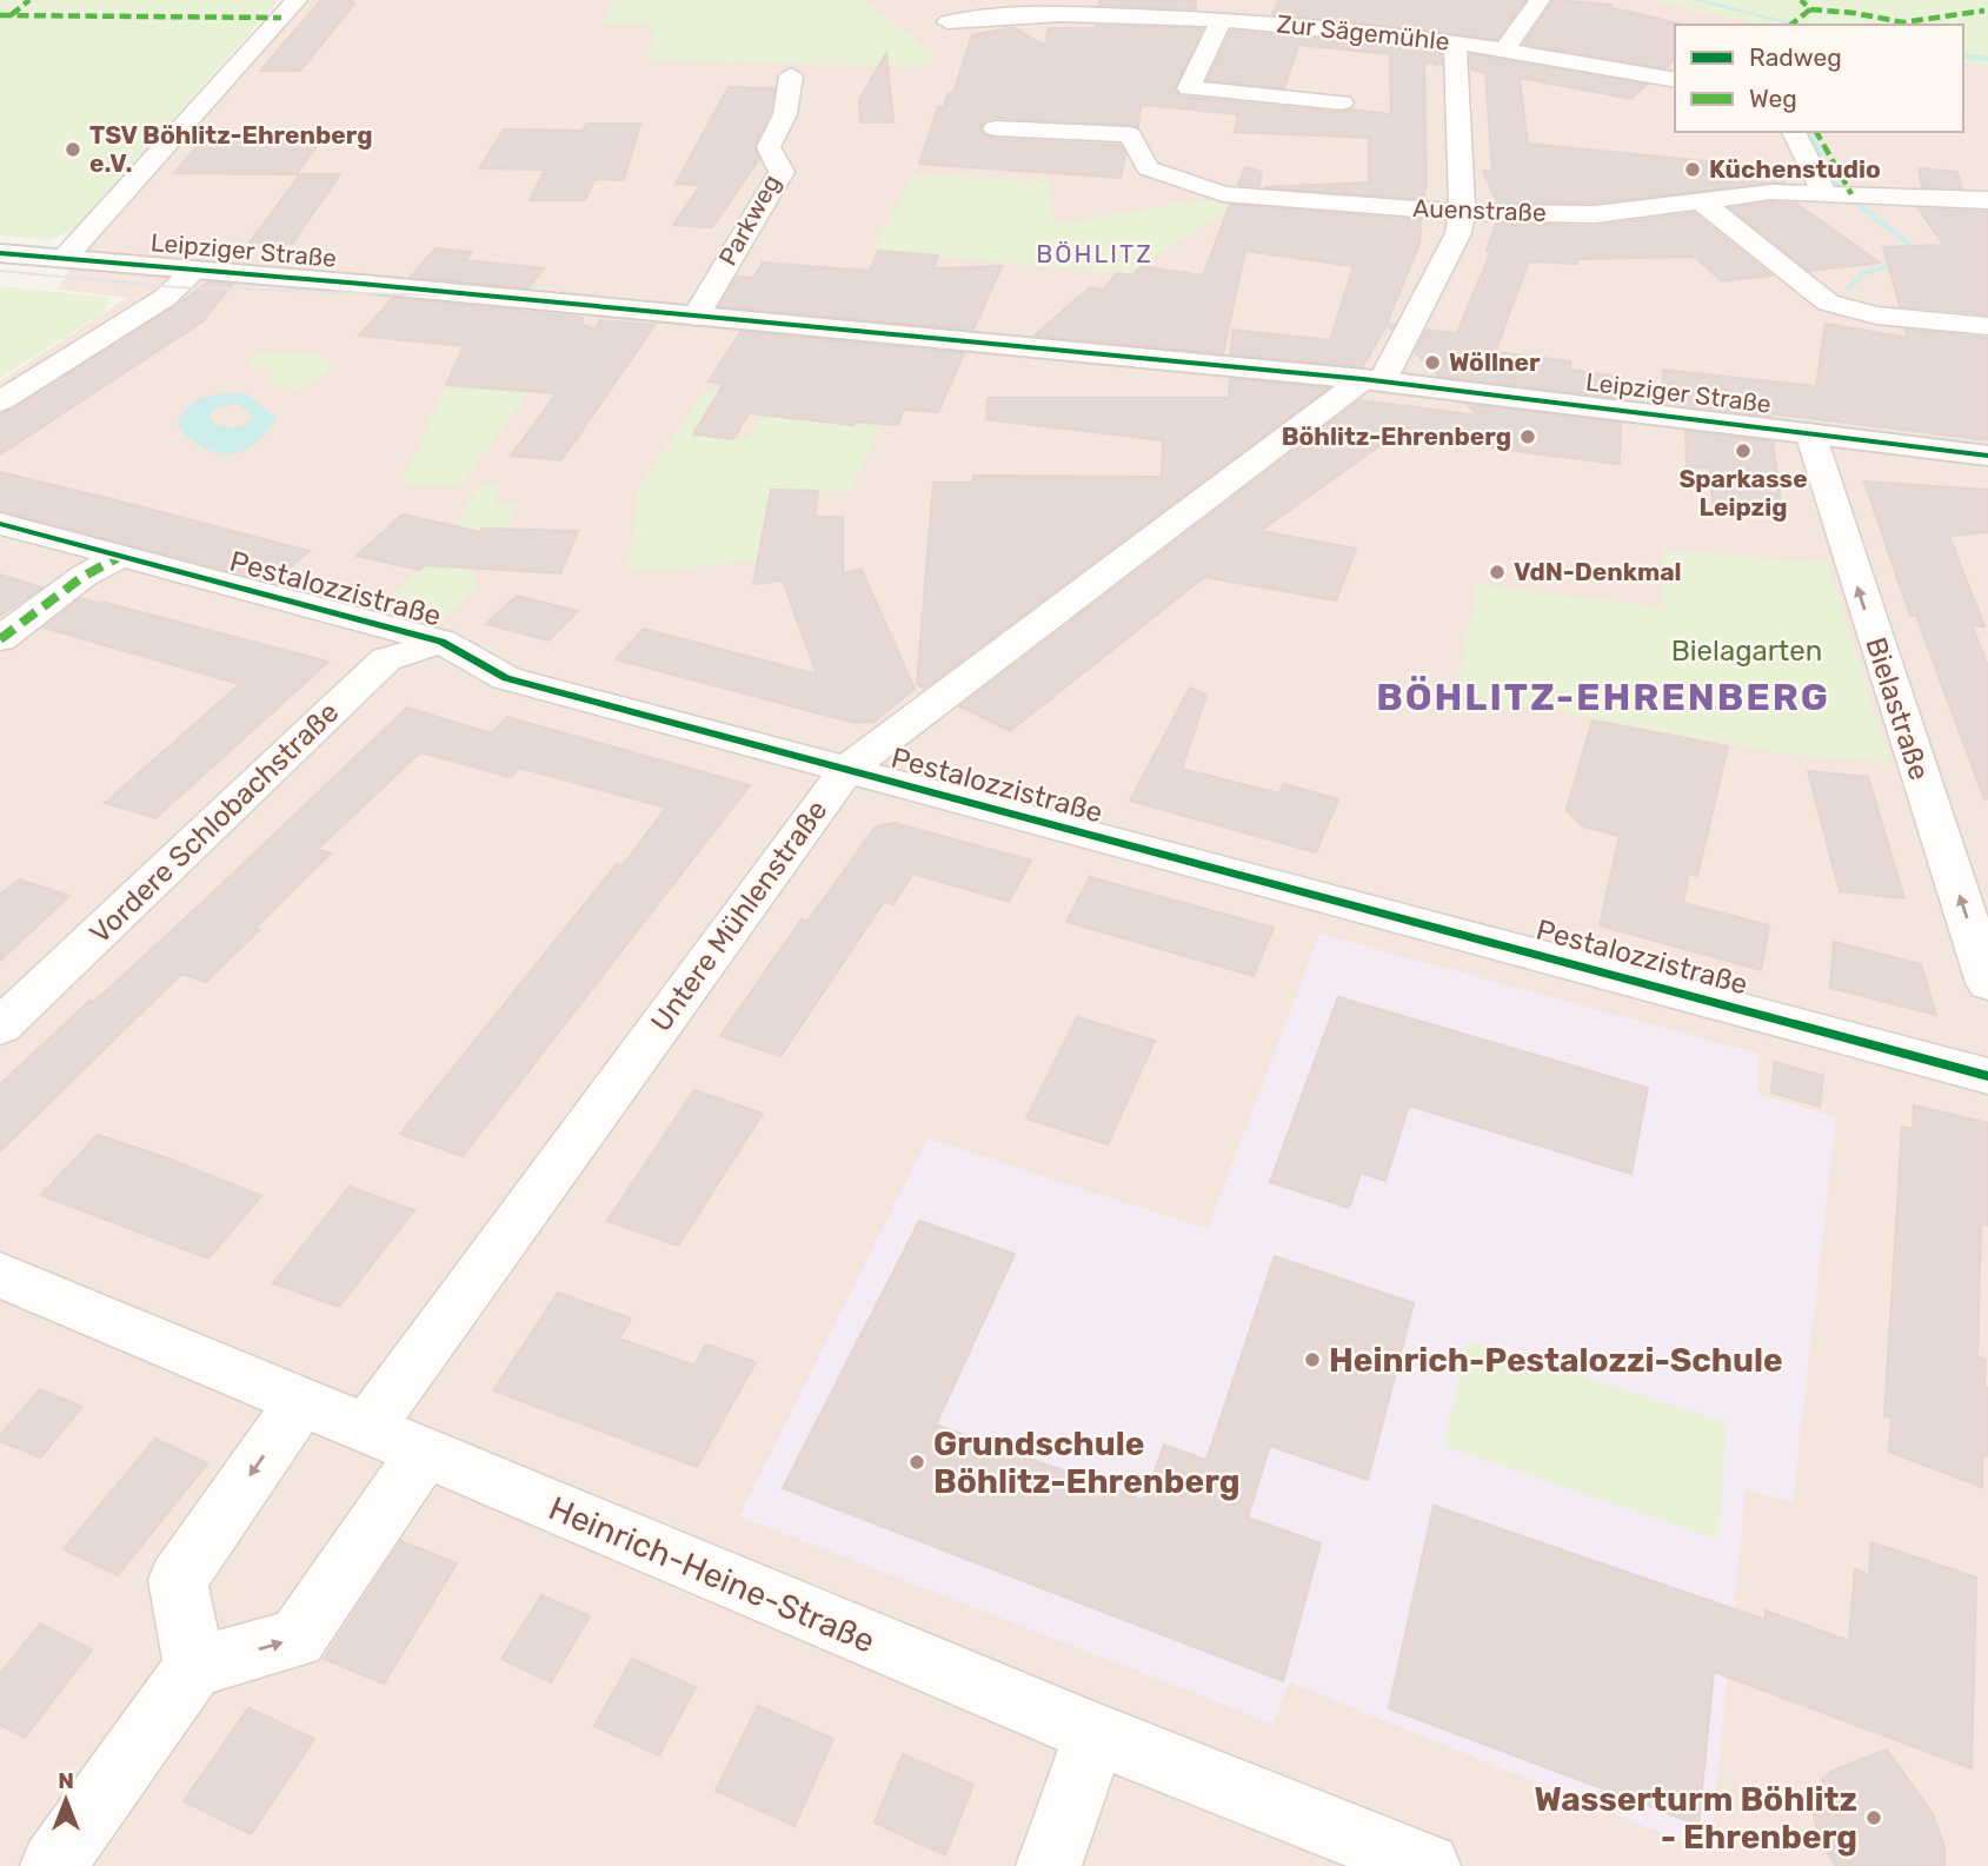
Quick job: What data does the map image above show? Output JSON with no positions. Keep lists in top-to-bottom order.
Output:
{
  "streets": {
    "street": [
      "Zur Sägemühle",
      "Auenstraße",
      "Parkweg",
      "Leipziger Straße",
      "Pestalozzistraße",
      "Bielastraße",
      "Vordere Schlobachstraße",
      "Untere Mühlenstraße",
      "Heinrich-Heine-Straße"
    ]
  },
  "crossings": [
    ["Auenstraße", "Untere Mühlenstraße"],
    ["Parkweg", "Leipziger Straße"],
    ["Leipziger Straße", "Bielastraße"],
    ["Leipziger Straße", "Untere Mühlenstraße"],
    ["Pestalozzistraße", "Vordere Schlobachstraße"],
    ["Pestalozzistraße", "Untere Mühlenstraße"],
    ["Untere Mühlenstraße", "Heinrich-Heine-Straße"]
  ],
  "one_way": ["Bielastraße"],
  "districts": ["BÖHLITZ", "BÖHLITZ-EHRENBERG"],
  "parks": ["Bielagarten"],
  "places": [
    "TSV Böhlitz-Ehrenberg e.V.",
    "Küchenstudio",
    "Wöllner",
    "Böhlitz-Ehrenberg",
    "Sparkasse Leipzig",
    "VdN-Denkmal",
    "Heinrich-Pestalozzi-Schule",
    "Grundschule Böhlitz-Ehrenberg",
    "Wasserturm Böhlitz - Ehrenberg"
  ],
  "legend": ["Radweg", "Weg"],
  "north": "top"
}
